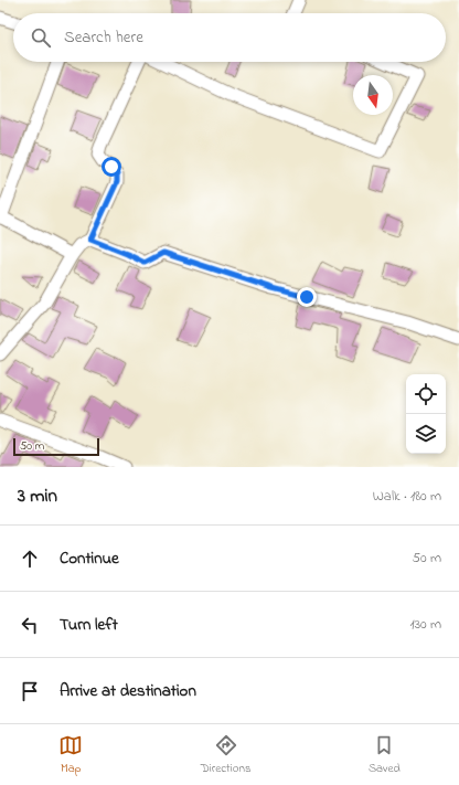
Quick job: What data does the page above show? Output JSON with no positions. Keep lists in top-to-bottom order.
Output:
{
  "scale_bar": "50 m",
  "north": "bottom",
  "page": {
    "search": "Search here",
    "scale": "50 m",
    "heading": ["3 min", "Walk · 180 m"],
    "list": [
      ["Continue", "50 m"],
      ["Turn left", "130 m"],
      "Arrive at destination"
    ],
    "nav": ["Map", "Directions", "Saved"]
  }
}
